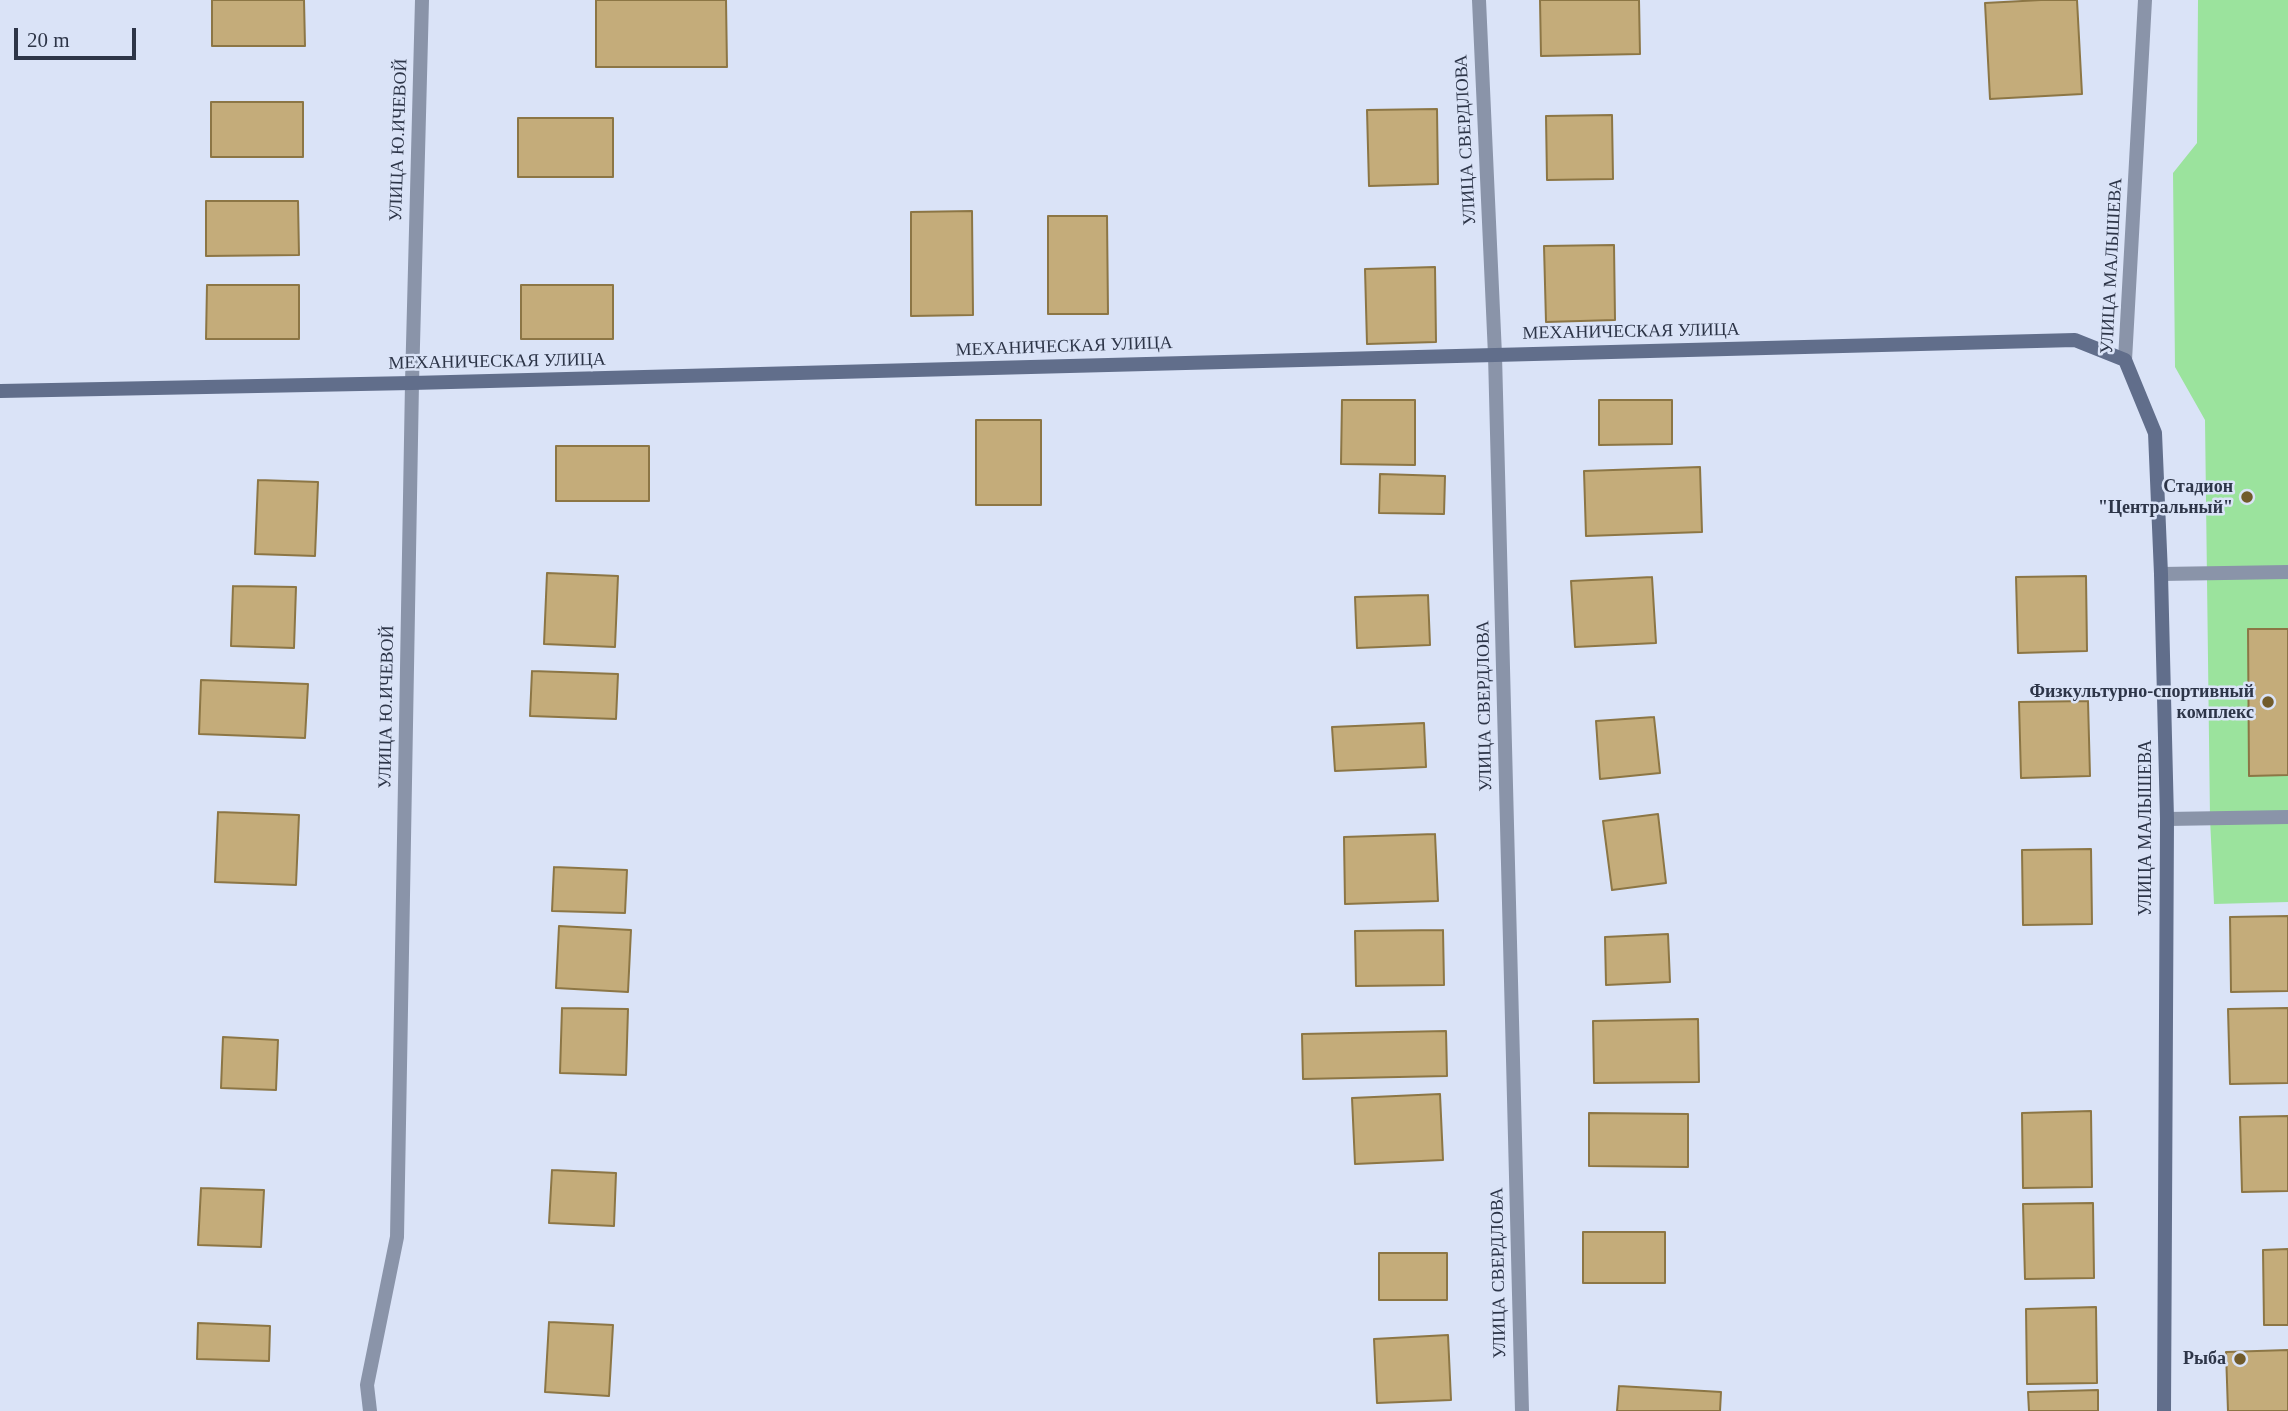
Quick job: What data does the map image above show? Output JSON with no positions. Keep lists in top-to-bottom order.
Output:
{
  "streets": {
    "street": [
      "УЛИЦА Ю.ИЧЕВОЙ",
      "УЛИЦА СВЕРДЛОВА",
      "УЛИЦА МАЛЫШЕВА",
      "МЕХАНИЧЕСКАЯ УЛИЦА"
    ]
  },
  "crossings": [
    ["УЛИЦА Ю.ИЧЕВОЙ", "МЕХАНИЧЕСКАЯ УЛИЦА"],
    ["УЛИЦА СВЕРДЛОВА", "МЕХАНИЧЕСКАЯ УЛИЦА"],
    ["УЛИЦА МАЛЫШЕВА", "МЕХАНИЧЕСКАЯ УЛИЦА"]
  ],
  "places": ["Стадион \"Центральный\"", "Физкультурно-спортивный комплекс", "Рыба"],
  "scale_bar": "20 m"
}
